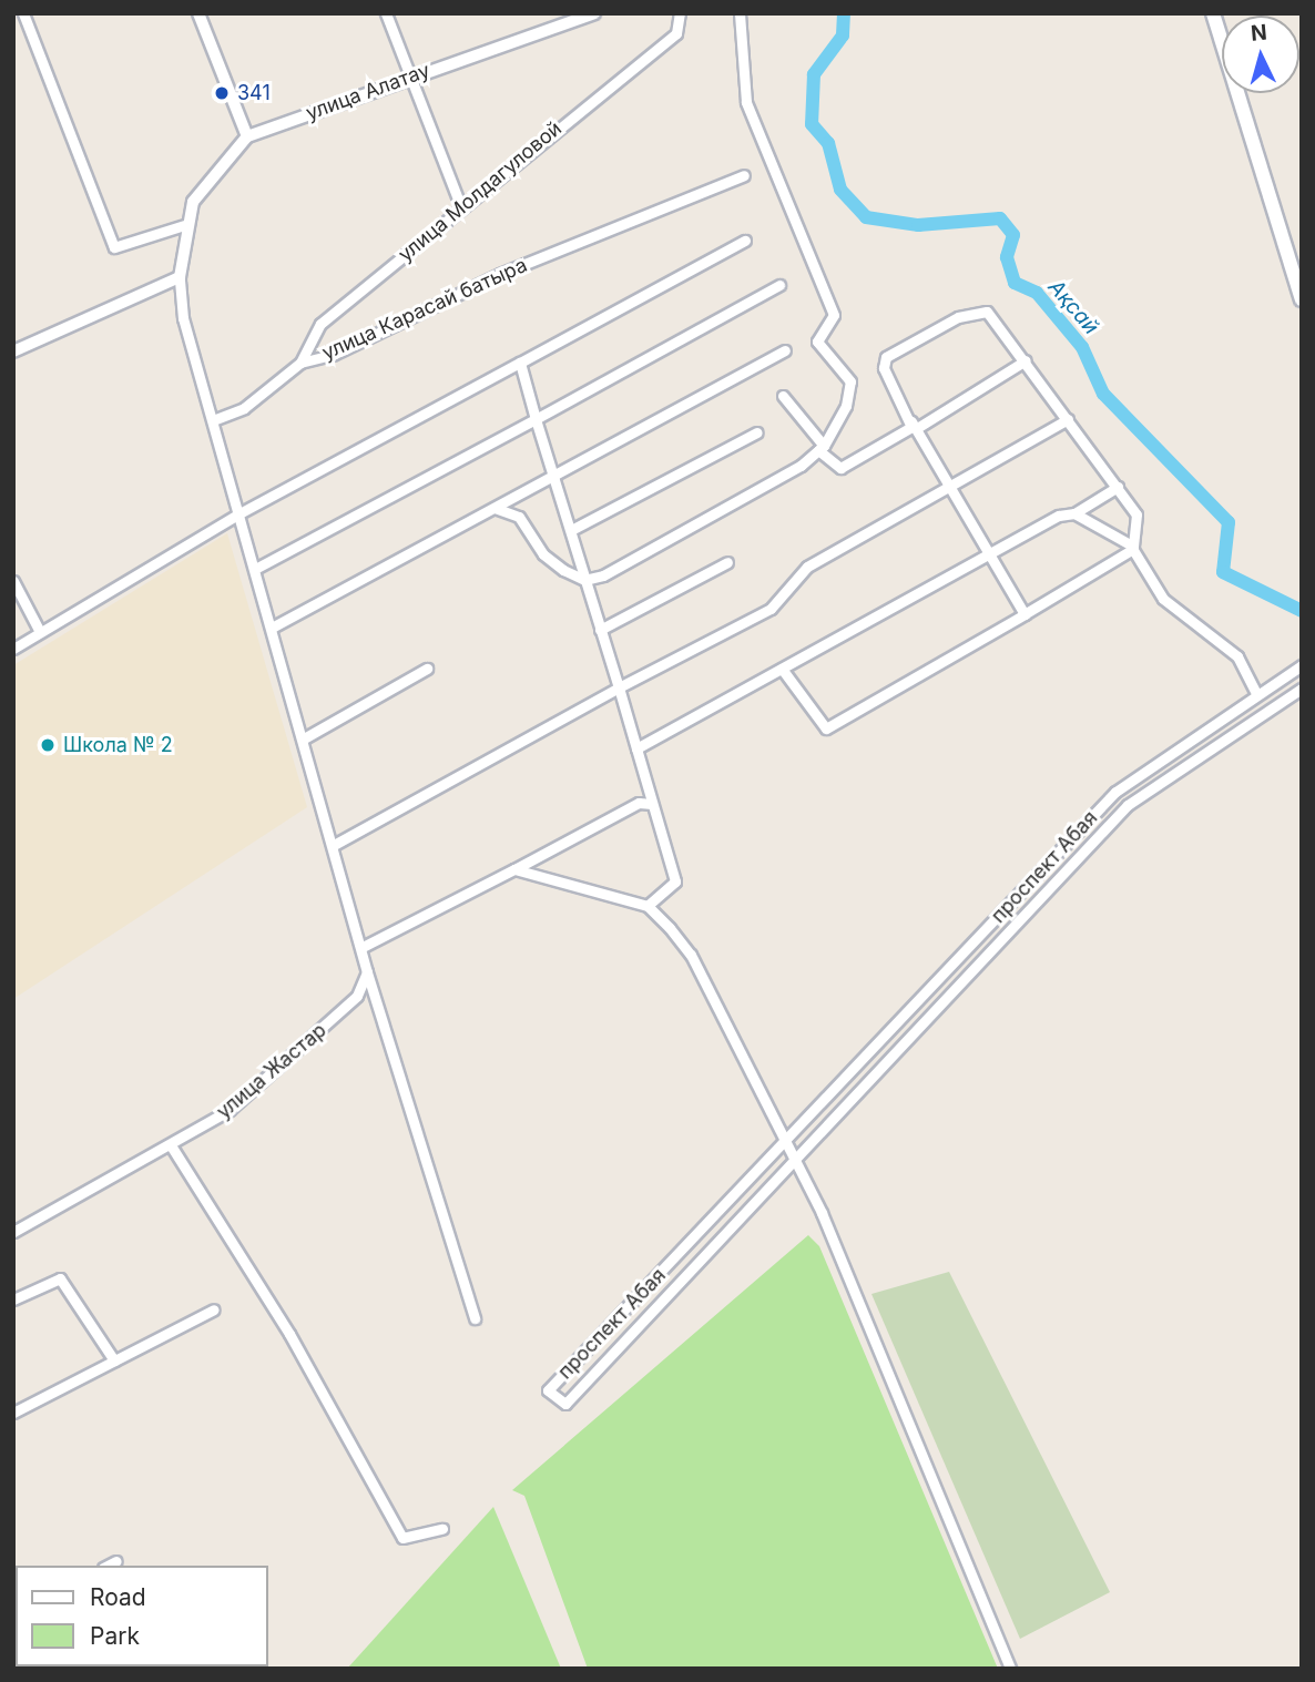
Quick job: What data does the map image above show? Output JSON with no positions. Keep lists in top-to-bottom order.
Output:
{
  "streets": {
    "street": [
      "улица Алатау",
      "улица Молдагуловой",
      "улица Карасай батыра",
      "проспект Абая",
      "улица Жастар"
    ]
  },
  "crossings": [
    ["улица Молдагуловой", "улица Карасай батыра"]
  ],
  "water": ["Ақсай"],
  "places": ["341", "Школа № 2"],
  "legend": ["Road", "Park"],
  "north": "top"
}
